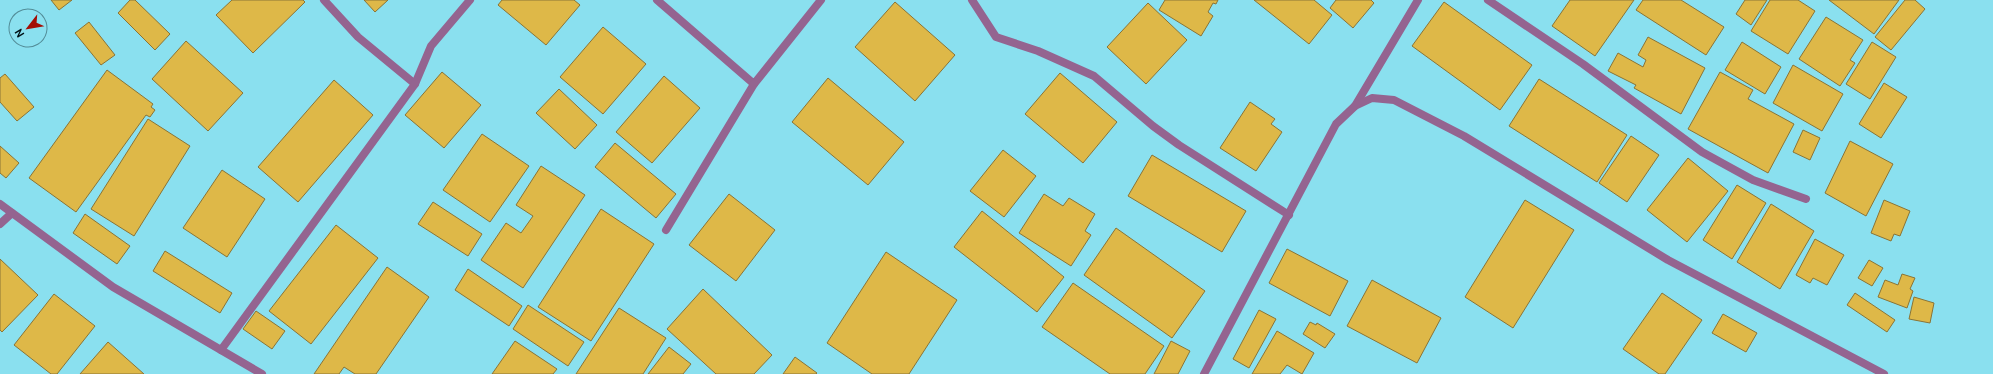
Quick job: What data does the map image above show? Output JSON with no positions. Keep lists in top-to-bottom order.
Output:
{
  "north": "bottom left"
}
